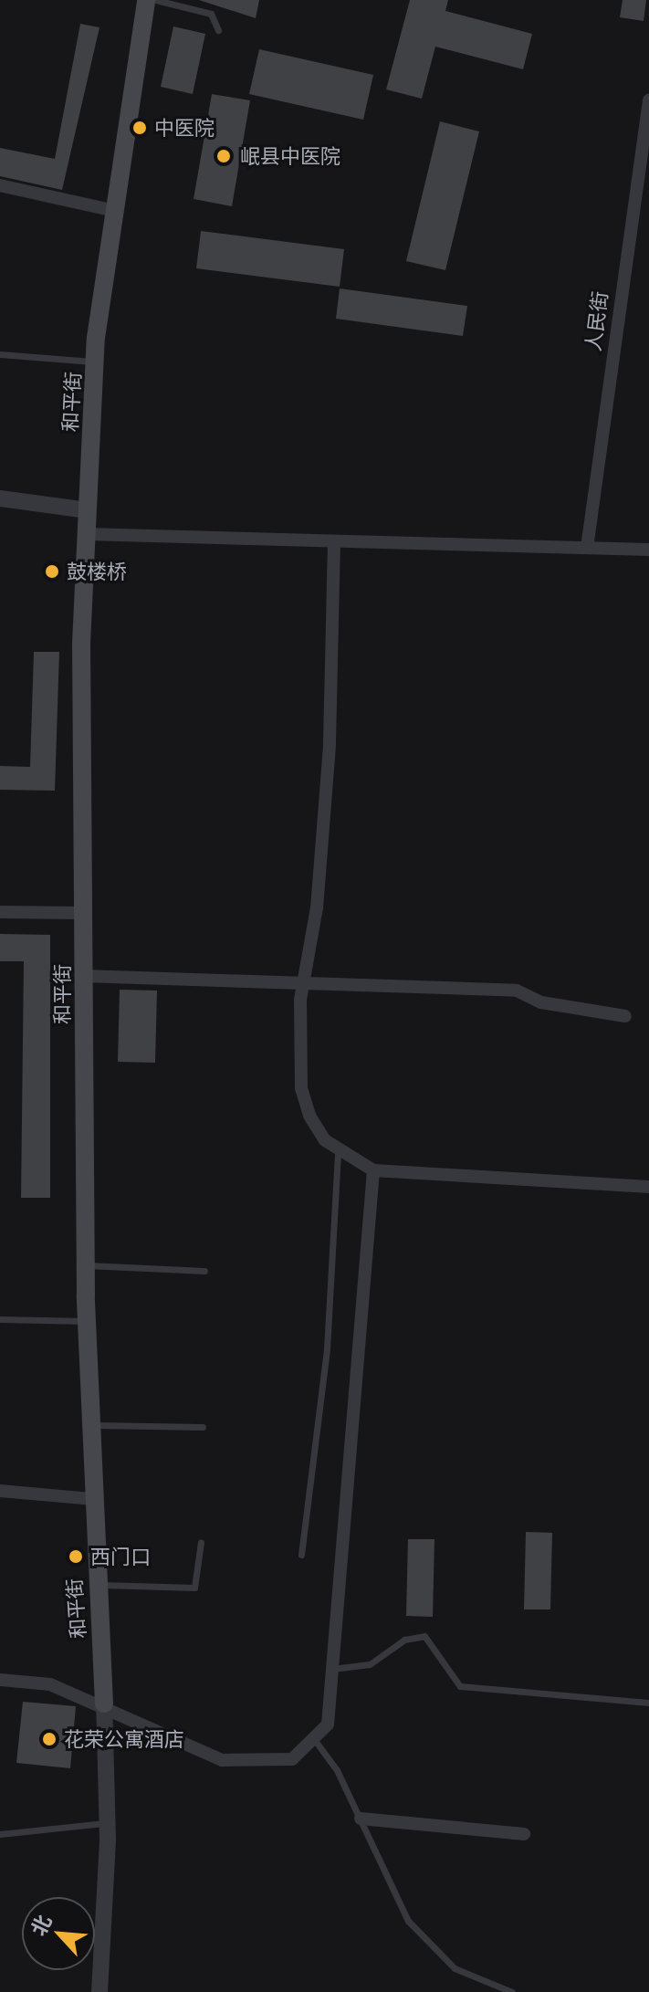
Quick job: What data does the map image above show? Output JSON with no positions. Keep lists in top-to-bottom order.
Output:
{
  "streets": {
    "main road": ["和平街"],
    "street": ["人民街"]
  },
  "places": [
    "中医院",
    "岷县中医院",
    "鼓楼桥",
    "西门口",
    "花荣公寓酒店"
  ],
  "north": "top left"
}
